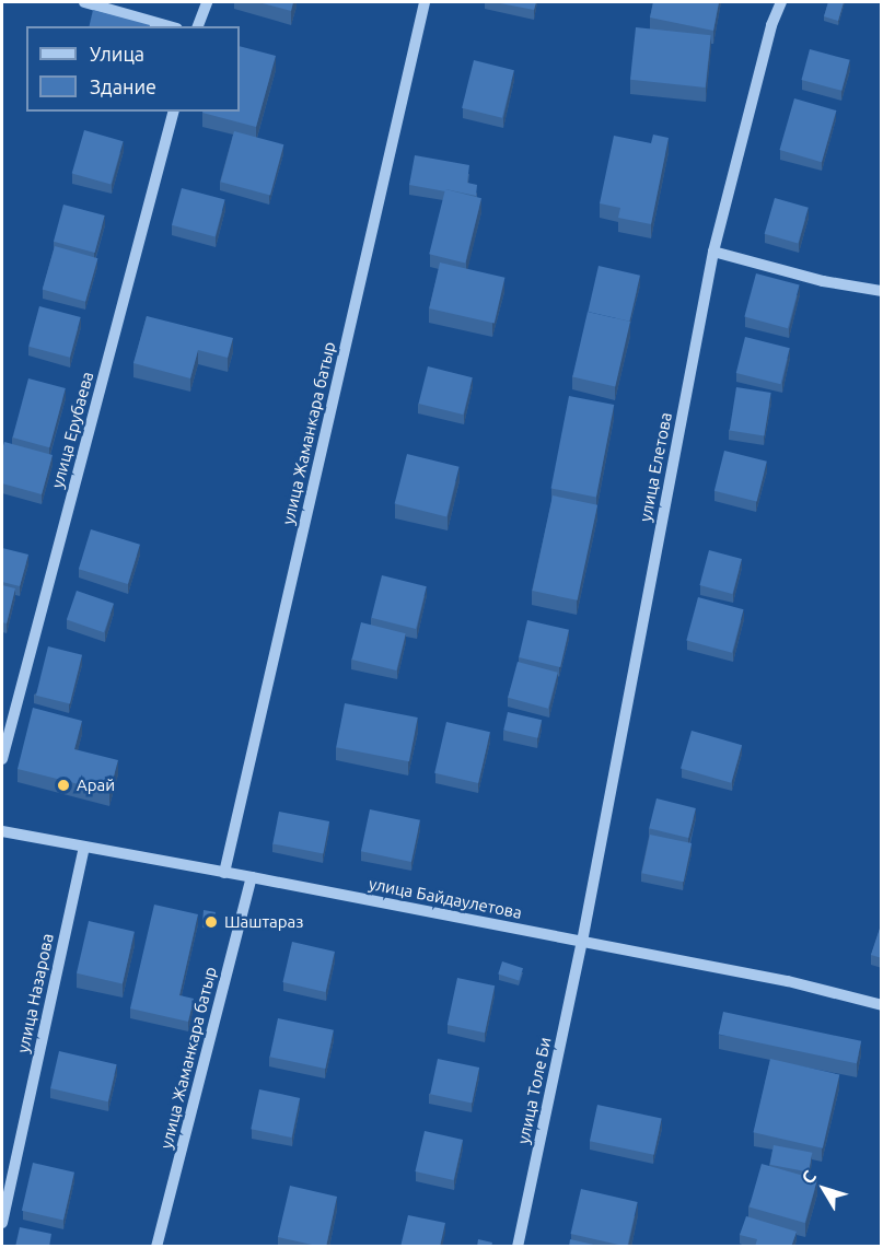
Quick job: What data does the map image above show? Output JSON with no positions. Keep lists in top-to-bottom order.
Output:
{
  "streets": {
    "street": [
      "улица Ерубаева",
      "улица Жаманкара батыр",
      "улица Елетова",
      "улица Байдаулетова",
      "улица Назарова",
      "улица Толе Би"
    ]
  },
  "crossings": [
    ["улица Жаманкара батыр", "улица Байдаулетова"],
    ["улица Елетова", "улица Байдаулетова"],
    ["улица Елетова", "улица Толе Би"],
    ["улица Байдаулетова", "улица Назарова"],
    ["улица Байдаулетова", "улица Толе Би"]
  ],
  "places": ["Арай", "Шаштараз"],
  "legend": ["Улица", "Здание"],
  "north": "top left"
}
